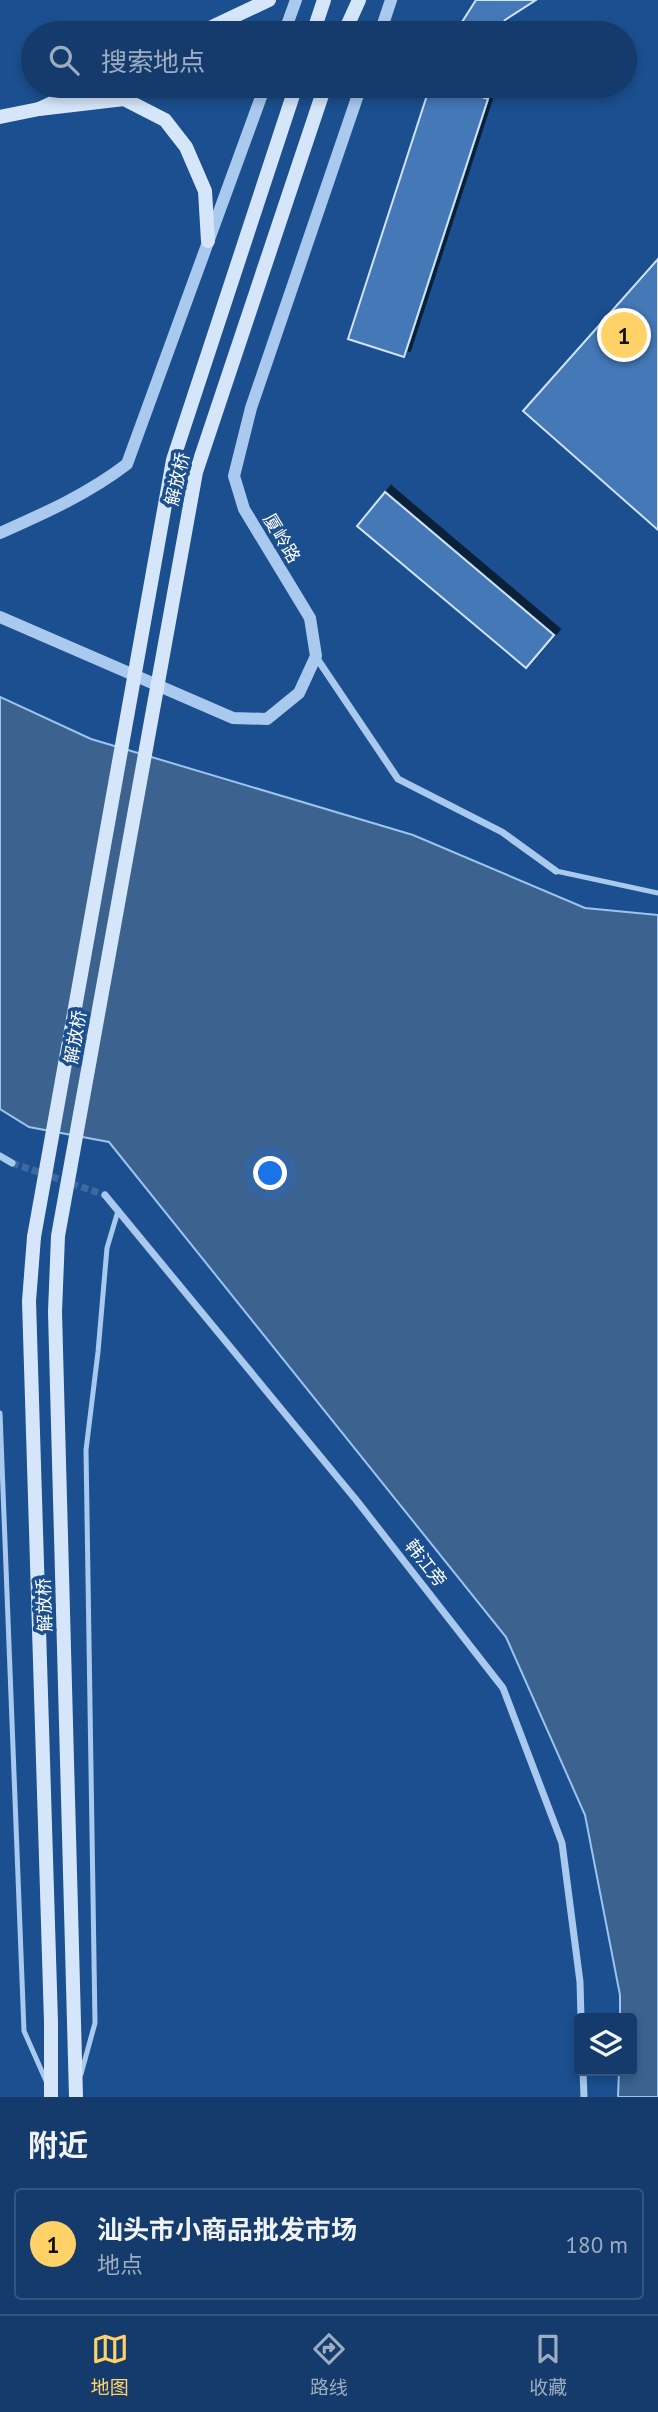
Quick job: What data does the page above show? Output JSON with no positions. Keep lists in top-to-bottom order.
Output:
{
  "streets": {
    "main road": ["解放桥"],
    "street": ["厦岭路", "韩江旁"]
  },
  "page": {
    "search": "搜索地点",
    "pins": "1",
    "heading": "附近",
    "list": [
      {
        "mark": "1",
        "name": "汕头市小商品批发市场",
        "note": "地点",
        "value": "180 m"
      }
    ],
    "nav": ["地图", "路线", "收藏"]
  }
}
